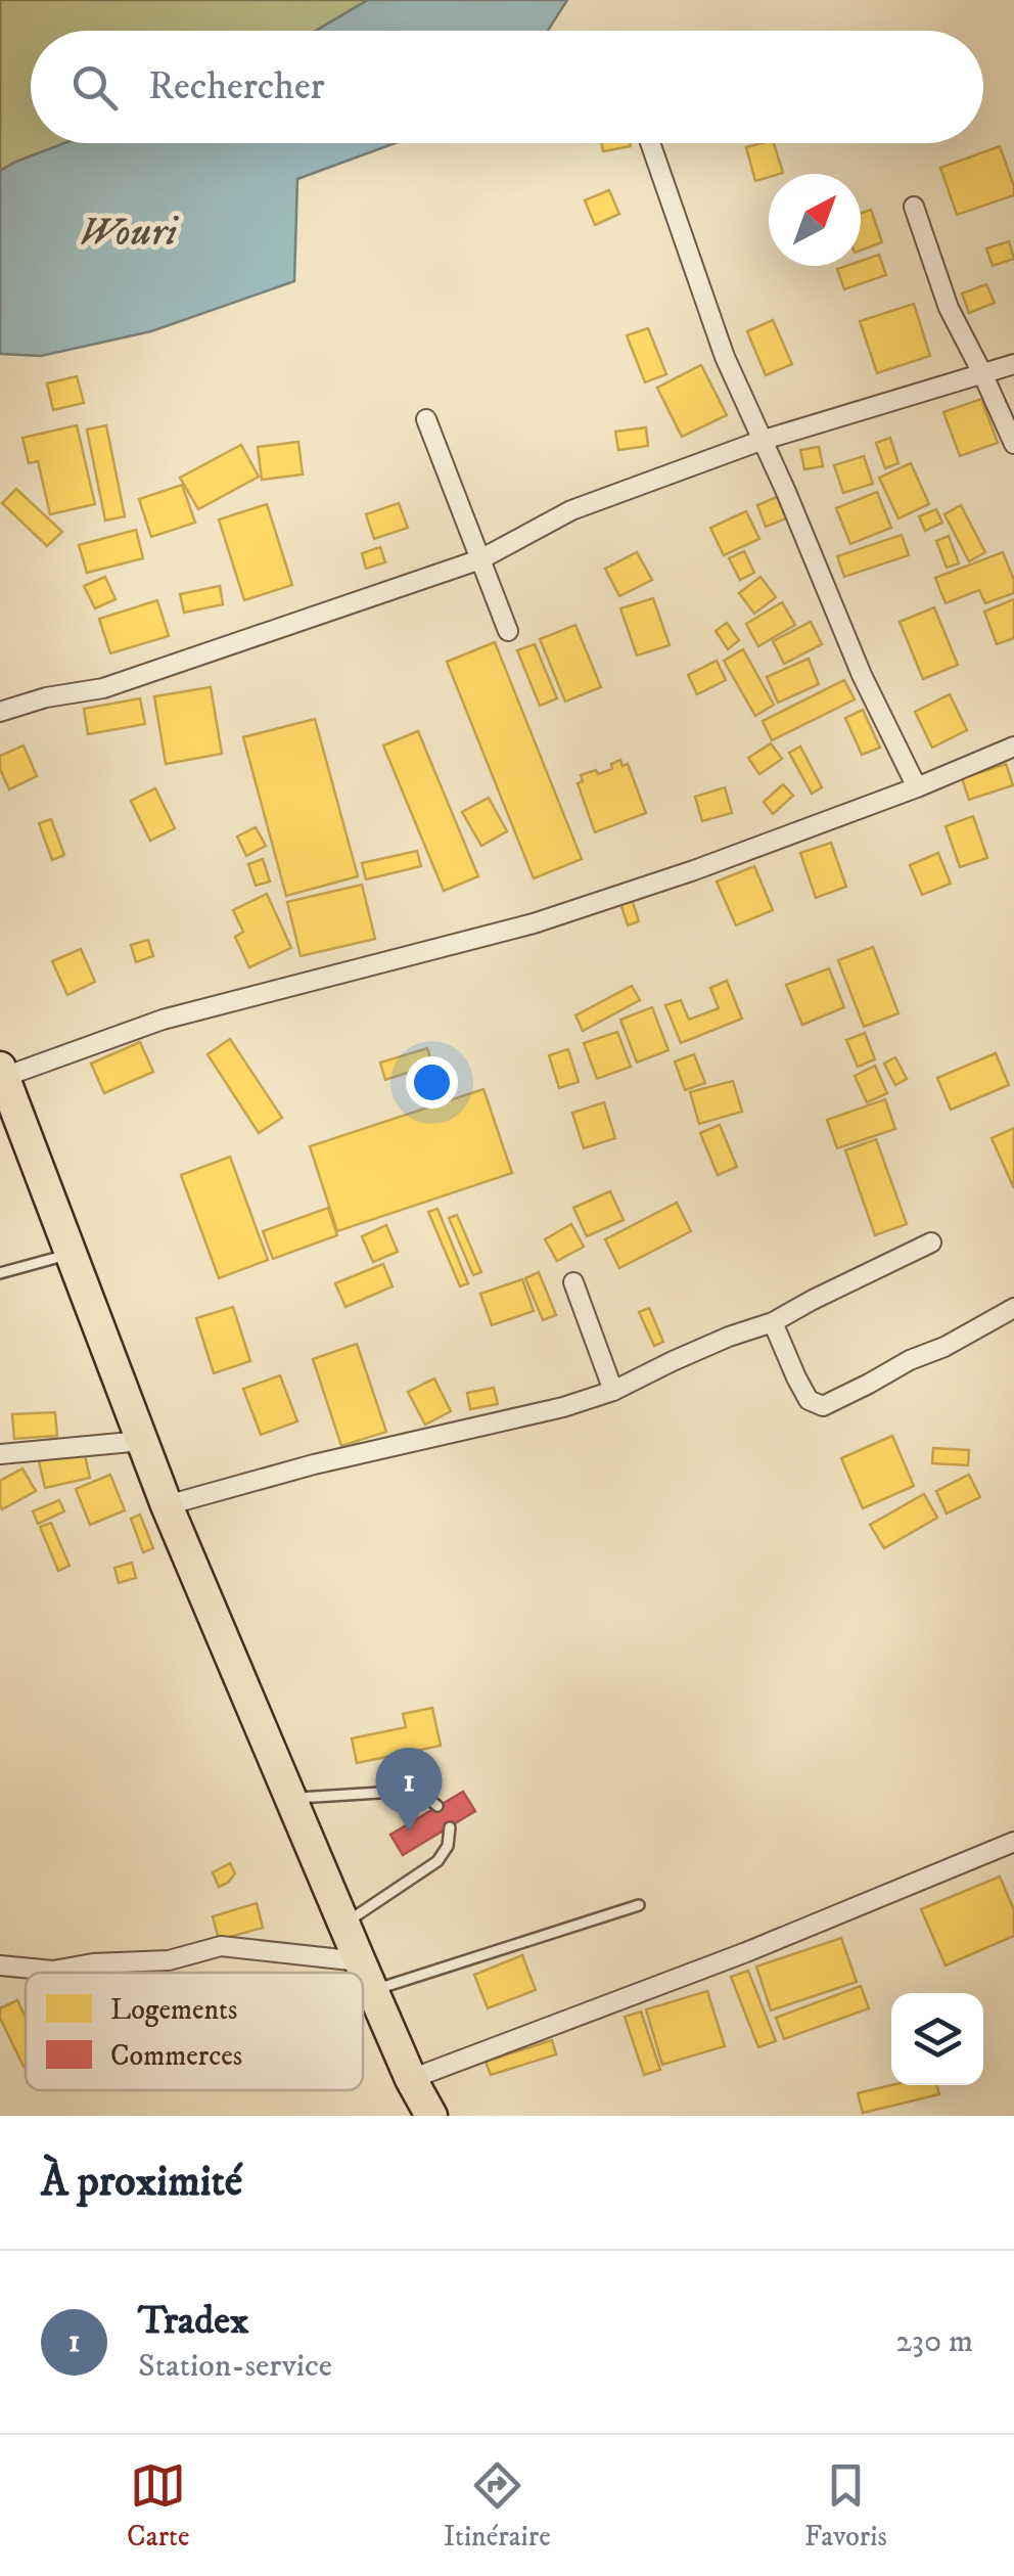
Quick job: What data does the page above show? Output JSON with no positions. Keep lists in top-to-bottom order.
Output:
{
  "water": ["Wouri"],
  "legend": ["Logements", "Commerces"],
  "north": "top right",
  "page": {
    "search": "Rechercher",
    "pins": "1",
    "heading": "À proximité",
    "list": [
      {
        "mark": "1",
        "name": "Tradex",
        "note": "Station-service",
        "value": "230 m"
      }
    ],
    "nav": ["Carte", "Itinéraire", "Favoris"]
  }
}
